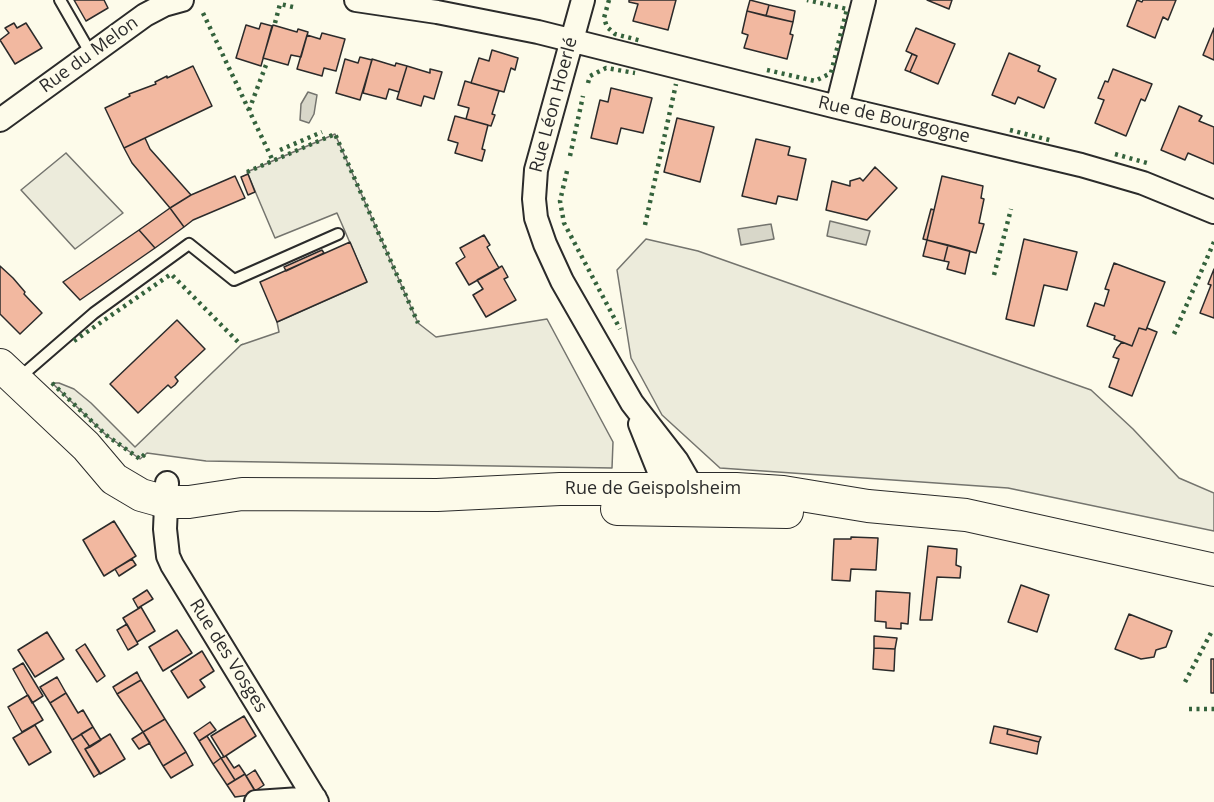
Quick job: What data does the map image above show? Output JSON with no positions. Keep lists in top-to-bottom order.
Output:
{
  "streets": {
    "main road": ["Rue de Geispolsheim"],
    "street": [
      "Rue du Melon",
      "Rue Léon Hoerlé",
      "Rue de Bourgogne",
      "Rue des Vosges"
    ]
  },
  "crossings": [
    ["Rue Léon Hoerlé", "Rue de Bourgogne"],
    ["Rue Léon Hoerlé", "Rue de Geispolsheim"],
    ["Rue de Geispolsheim", "Rue des Vosges"]
  ]
}
